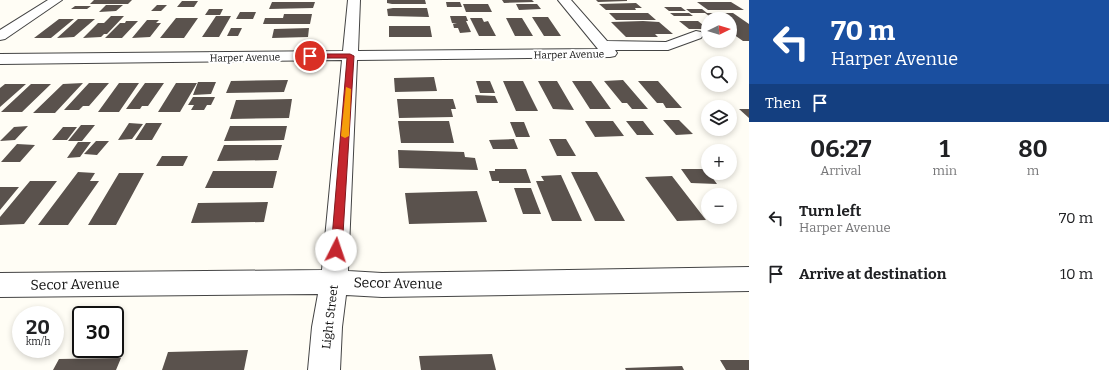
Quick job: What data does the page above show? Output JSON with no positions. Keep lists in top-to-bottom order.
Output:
{
  "streets": {
    "street": ["Harper Avenue", "Secor Avenue", "Light Street"]
  },
  "crossings": [
    ["Harper Avenue", "Light Street"],
    ["Secor Avenue", "Light Street"]
  ],
  "north": "right",
  "page": {
    "turn": ["70 m", "Harper Avenue"],
    "map_buttons": ["+", "−"],
    "then": "Then",
    "eta": [
      "06:27",
      "Arrival",
      "1",
      "min",
      "80",
      "m"
    ],
    "list": [
      {
        "name": "Turn left",
        "note": "Harper Avenue",
        "value": "70 m"
      },
      {
        "name": "Arrive at destination",
        "value": "10 m"
      }
    ],
    "speed": "20 km/h",
    "limit": "30"
  }
}
